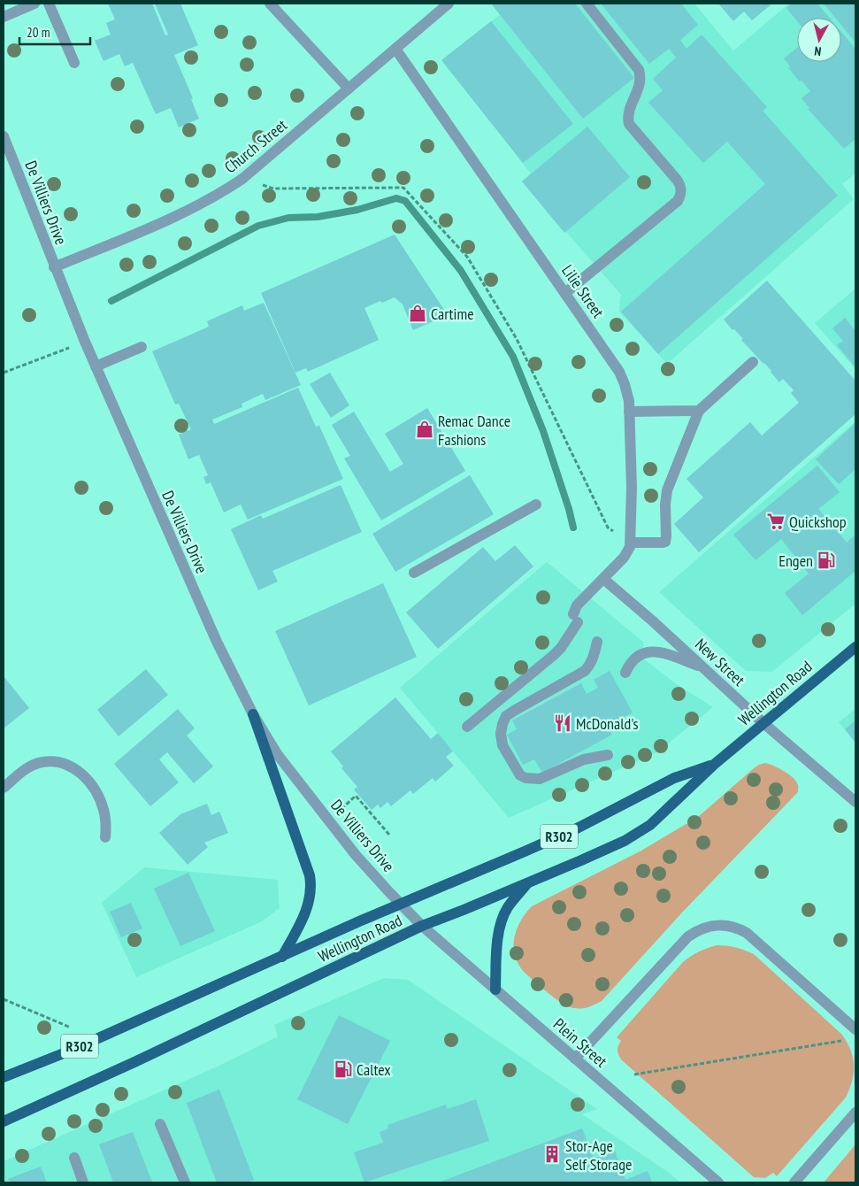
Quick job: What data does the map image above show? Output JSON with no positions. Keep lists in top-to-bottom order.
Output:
{
  "streets": {
    "main road": ["Wellington Road", "R302"],
    "street": [
      "Church Street",
      "De Villiers Drive",
      "Lilie Street",
      "New Street",
      "Plein Street"
    ]
  },
  "crossings": [
    ["Church Street", "De Villiers Drive"],
    ["Church Street", "Lilie Street"],
    ["De Villiers Drive", "Wellington Road"],
    ["De Villiers Drive", "Plein Street"],
    ["New Street", "Wellington Road"],
    ["Wellington Road", "Plein Street"]
  ],
  "places": {
    "shop": ["Cartime", "Remac Dance Fashions"],
    "supermarket": ["Quickshop"],
    "fuel station": ["Engen", "Caltex"],
    "restaurant": ["McDonald's"],
    "building": ["Stor-Age Self Storage"]
  },
  "scale_bar": "20 m",
  "north": "bottom"
}
